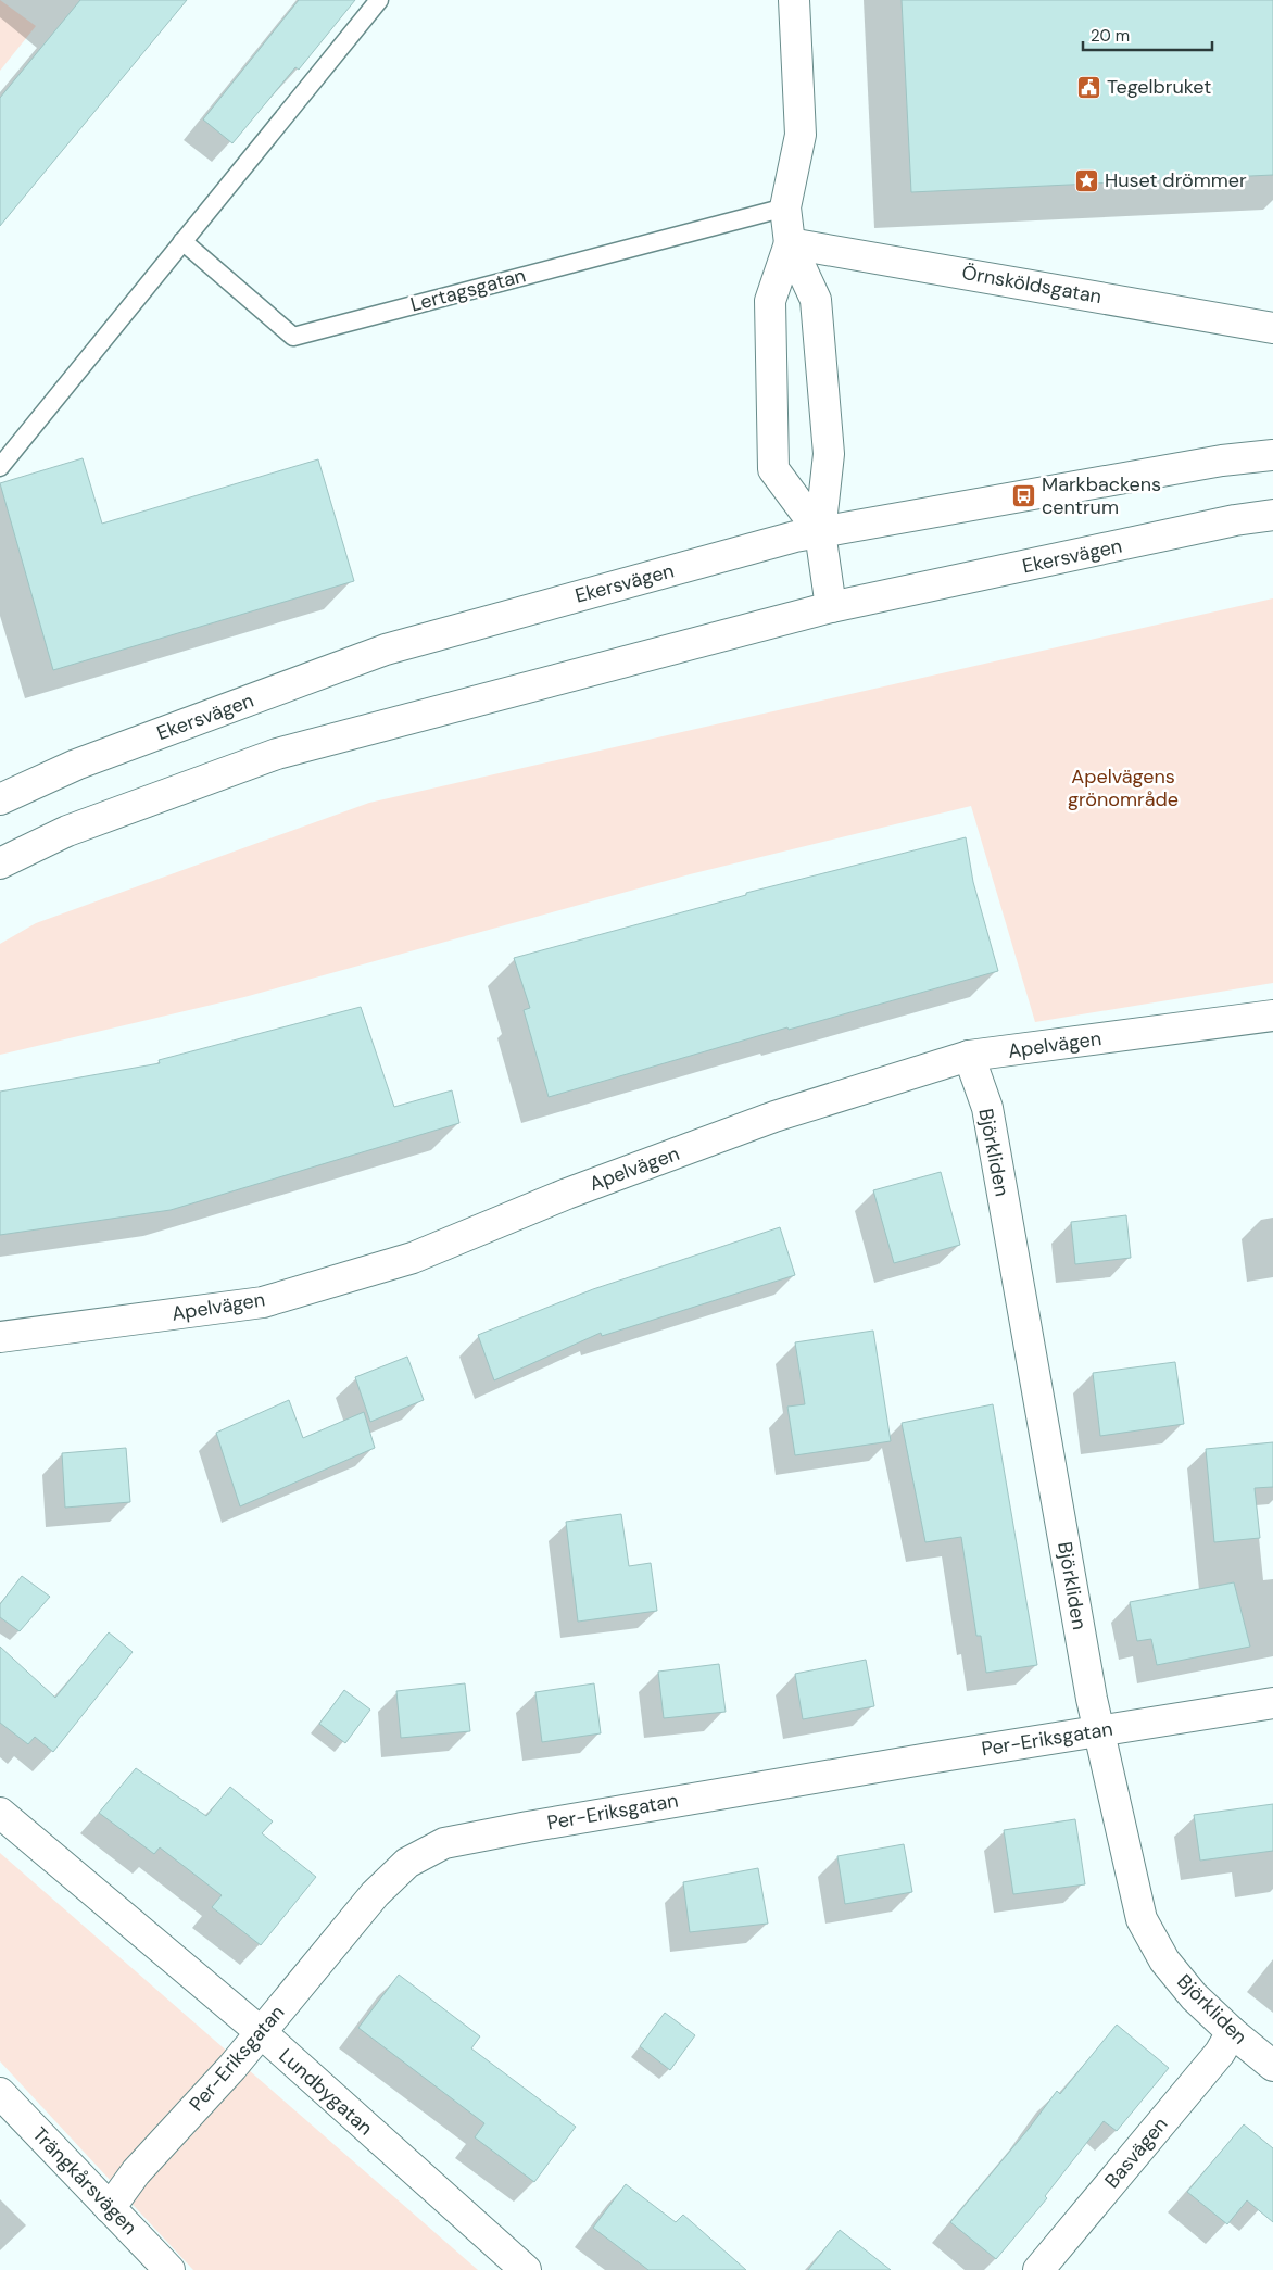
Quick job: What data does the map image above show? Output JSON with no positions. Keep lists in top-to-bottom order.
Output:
{
  "streets": {
    "street": [
      "Örnsköldsgatan",
      "Ekersvägen",
      "Apelvägen",
      "Björkliden",
      "Per-Eriksgatan",
      "Lundbygatan",
      "Basvägen",
      "Trängkårsvägen"
    ],
    "lane": ["Lertagsgatan"]
  },
  "crossings": [
    ["Apelvägen", "Björkliden"],
    ["Björkliden", "Per-Eriksgatan"],
    ["Björkliden", "Basvägen"],
    ["Per-Eriksgatan", "Lundbygatan"],
    ["Per-Eriksgatan", "Trängkårsvägen"]
  ],
  "parks": ["Apelvägens grönområde"],
  "places": {
    "public building": ["Tegelbruket"],
    "place": ["Huset drömmer"],
    "bus stop": ["Markbackens centrum"]
  },
  "scale_bar": "20 m"
}
